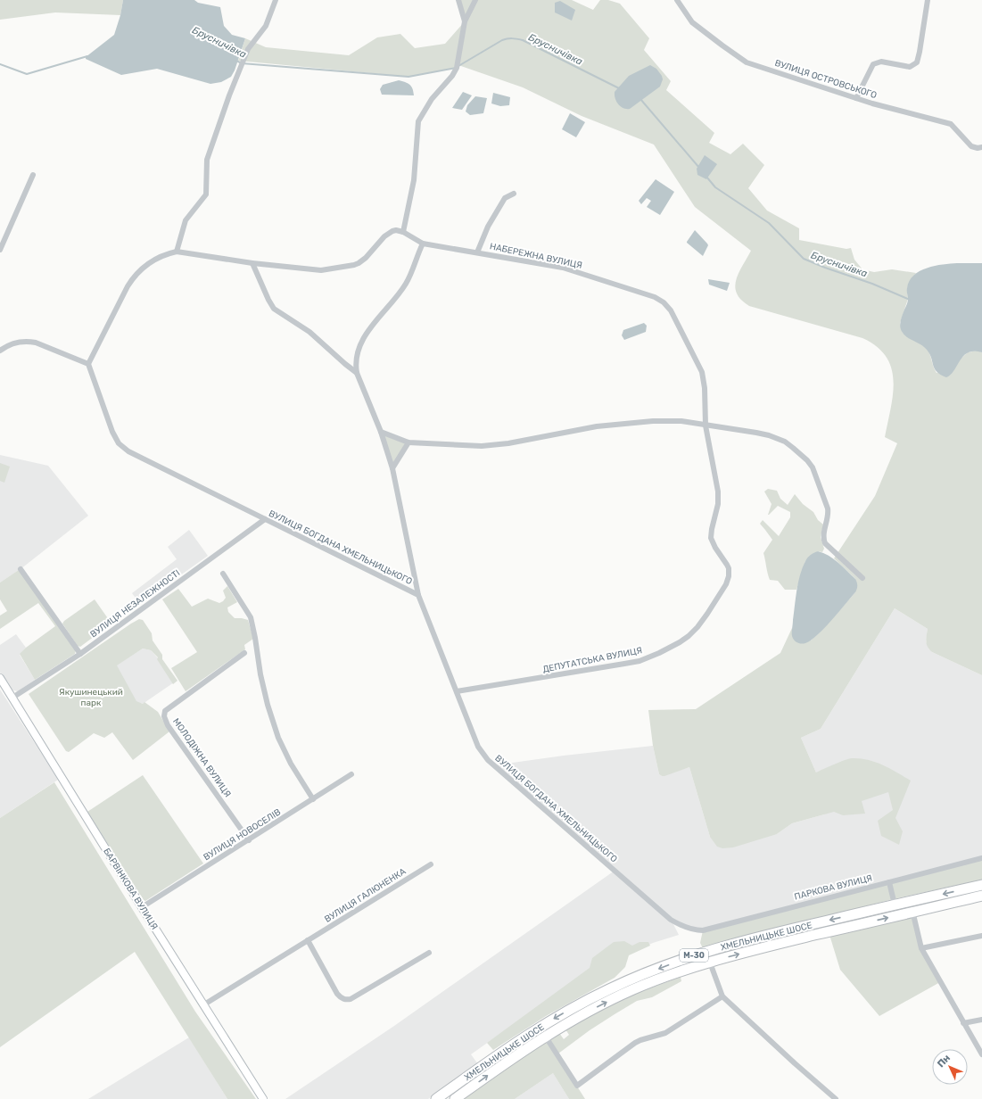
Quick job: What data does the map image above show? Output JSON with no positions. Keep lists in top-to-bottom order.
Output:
{
  "streets": {
    "highway": ["ХМЕЛЬНИЦЬКЕ ШОСЕ", "М-30"],
    "street": [
      "ВУЛИЦЯ ОСТРОВСЬКОГО",
      "НАБЕРЕЖНА ВУЛИЦЯ",
      "ВУЛИЦЯ БОГДАНА ХМЕЛЬНИЦЬКОГО",
      "ВУЛИЦЯ НЕЗАЛЕЖНОСТІ",
      "ДЕПУТАТСЬКА ВУЛИЦЯ",
      "МОЛОДІЖНА ВУЛИЦЯ",
      "ВУЛИЦЯ НОВОСЕЛІВ",
      "ПАРКОВА ВУЛИЦЯ",
      "БАРВІНКОВА ВУЛИЦЯ",
      "ВУЛИЦЯ ГАЛЮНЕНКА"
    ]
  },
  "crossings": [
    ["НАБЕРЕЖНА ВУЛИЦЯ", "ДЕПУТАТСЬКА ВУЛИЦЯ"],
    ["ВУЛИЦЯ БОГДАНА ХМЕЛЬНИЦЬКОГО", "ВУЛИЦЯ НЕЗАЛЕЖНОСТІ"],
    ["ВУЛИЦЯ БОГДАНА ХМЕЛЬНИЦЬКОГО", "ДЕПУТАТСЬКА ВУЛИЦЯ"],
    ["ВУЛИЦЯ БОГДАНА ХМЕЛЬНИЦЬКОГО", "ПАРКОВА ВУЛИЦЯ"],
    ["ВУЛИЦЯ НЕЗАЛЕЖНОСТІ", "БАРВІНКОВА ВУЛИЦЯ"],
    ["МОЛОДІЖНА ВУЛИЦЯ", "ВУЛИЦЯ НОВОСЕЛІВ"],
    ["ВУЛИЦЯ НОВОСЕЛІВ", "БАРВІНКОВА ВУЛИЦЯ"],
    ["БАРВІНКОВА ВУЛИЦЯ", "ВУЛИЦЯ ГАЛЮНЕНКА"]
  ],
  "water": ["Брусничівка"],
  "parks": ["Якушинецький парк"],
  "north": "top left"
}
